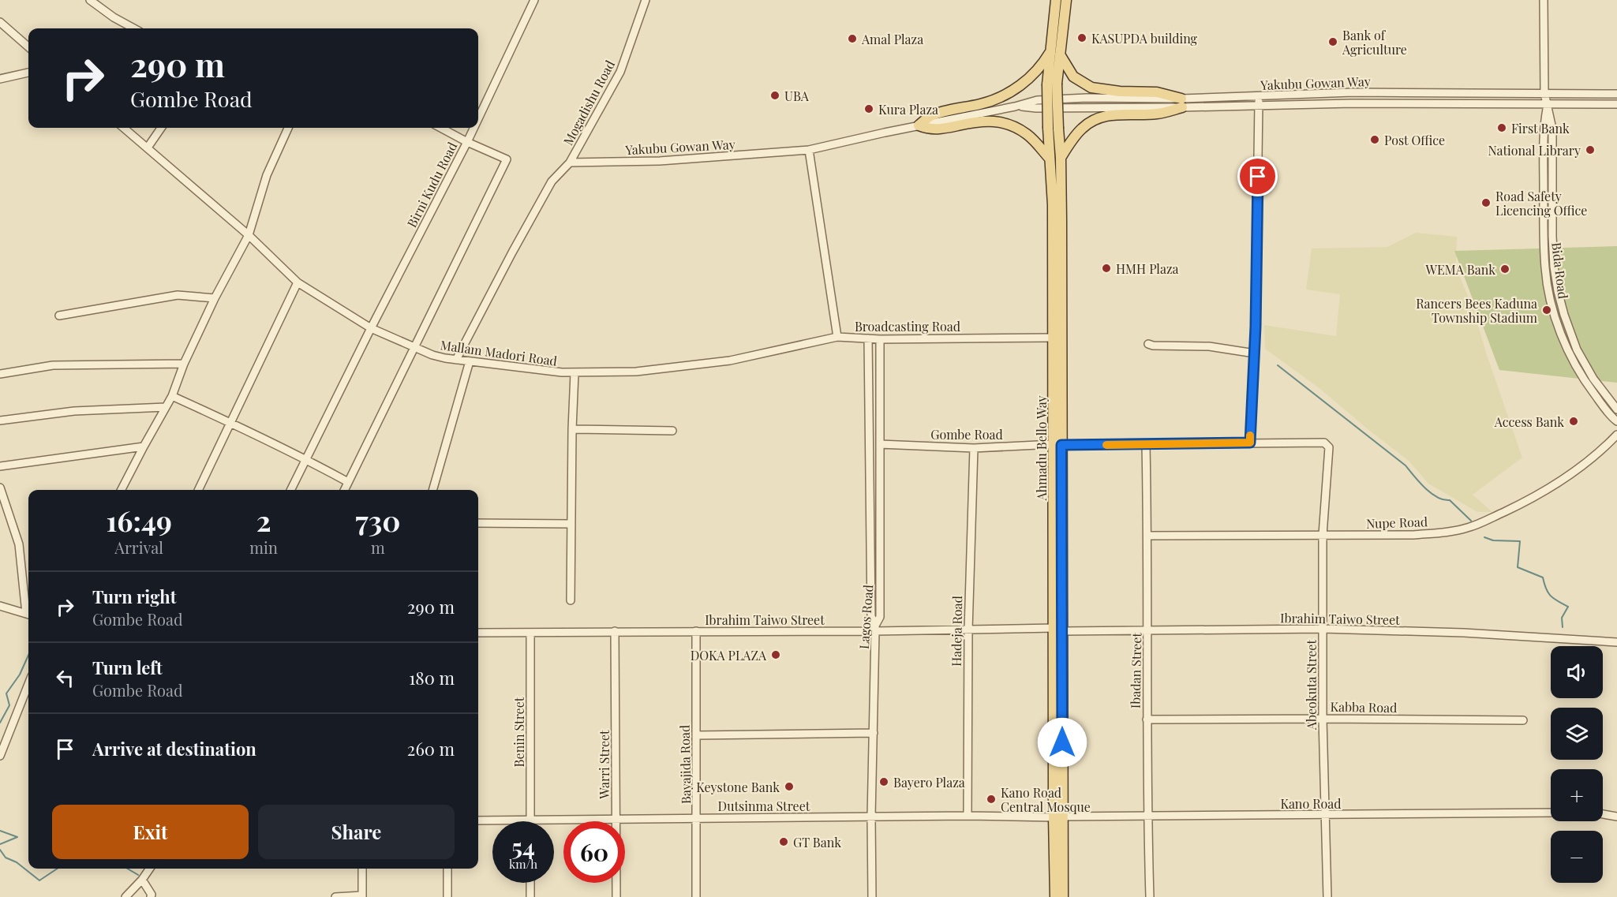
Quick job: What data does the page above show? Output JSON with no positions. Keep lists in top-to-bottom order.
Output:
{
  "streets": {
    "main road": ["Ahmadu Bello Way"],
    "street": [
      "Yakubu Gowan Way",
      "Mogadishu Road",
      "Birni Kudu Road",
      "Bida Road",
      "Broadcasting Road",
      "Mallam Madori Road",
      "Gombe Road",
      "Nupe Road",
      "Lagos Road",
      "Ibrahim Taiwo Street",
      "Hadeja Road",
      "Ibadan Street",
      "Abeokuta Street",
      "Kabba Road",
      "Benin Street",
      "Warri Street",
      "Bayajida Road",
      "Kano Road",
      "Dutsinma Street"
    ]
  },
  "crossings": [
    ["Yakubu Gowan Way", "Mogadishu Road"],
    ["Yakubu Gowan Way", "Bida Road"],
    ["Yakubu Gowan Way", "Broadcasting Road"],
    ["Birni Kudu Road", "Mallam Madori Road"],
    ["Broadcasting Road", "Mallam Madori Road"],
    ["Broadcasting Road", "Ahmadu Bello Way"],
    ["Broadcasting Road", "Lagos Road"],
    ["Gombe Road", "Ahmadu Bello Way"],
    ["Gombe Road", "Lagos Road"],
    ["Gombe Road", "Hadeja Road"],
    ["Gombe Road", "Ibadan Street"],
    ["Gombe Road", "Abeokuta Street"],
    ["Ahmadu Bello Way", "Ibrahim Taiwo Street"],
    ["Ahmadu Bello Way", "Kano Road"],
    ["Ahmadu Bello Way", "Dutsinma Street"],
    ["Nupe Road", "Ibadan Street"],
    ["Nupe Road", "Abeokuta Street"],
    ["Lagos Road", "Ibrahim Taiwo Street"],
    ["Lagos Road", "Dutsinma Street"],
    ["Ibrahim Taiwo Street", "Hadeja Road"],
    ["Ibrahim Taiwo Street", "Ibadan Street"],
    ["Ibrahim Taiwo Street", "Abeokuta Street"],
    ["Ibrahim Taiwo Street", "Benin Street"],
    ["Ibrahim Taiwo Street", "Warri Street"],
    ["Ibrahim Taiwo Street", "Bayajida Road"],
    ["Hadeja Road", "Dutsinma Street"],
    ["Ibadan Street", "Kabba Road"],
    ["Ibadan Street", "Kano Road"],
    ["Abeokuta Street", "Kabba Road"],
    ["Abeokuta Street", "Kano Road"],
    ["Benin Street", "Dutsinma Street"],
    ["Warri Street", "Dutsinma Street"],
    ["Bayajida Road", "Dutsinma Street"],
    ["Kano Road", "Dutsinma Street"]
  ],
  "places": [
    "KASUPDA building",
    "Amal Plaza",
    "Bank of Agriculture",
    "UBA",
    "Kura Plaza",
    "First Bank",
    "Post Office",
    "National Library",
    "Road Safety Licencing Office",
    "HMH Plaza",
    "WEMA Bank",
    "Rancers Bees Kaduna Township Stadium",
    "Access Bank",
    "DOKA PLAZA",
    "Bayero Plaza",
    "Keystone Bank",
    "Kano Road Central Mosque",
    "GT Bank"
  ],
  "page": {
    "turn": ["290 m", "Gombe Road"],
    "eta": [
      "16:49",
      "Arrival",
      "2",
      "min",
      "730",
      "m"
    ],
    "list": [
      {
        "name": "Turn right",
        "note": "Gombe Road",
        "value": "290 m"
      },
      {
        "name": "Turn left",
        "note": "Gombe Road",
        "value": "180 m"
      },
      {
        "name": "Arrive at destination",
        "value": "260 m"
      }
    ],
    "map_buttons": ["+", "−"],
    "buttons": ["Exit", "Share"],
    "speed": "54 km/h",
    "limit": "60"
  }
}
